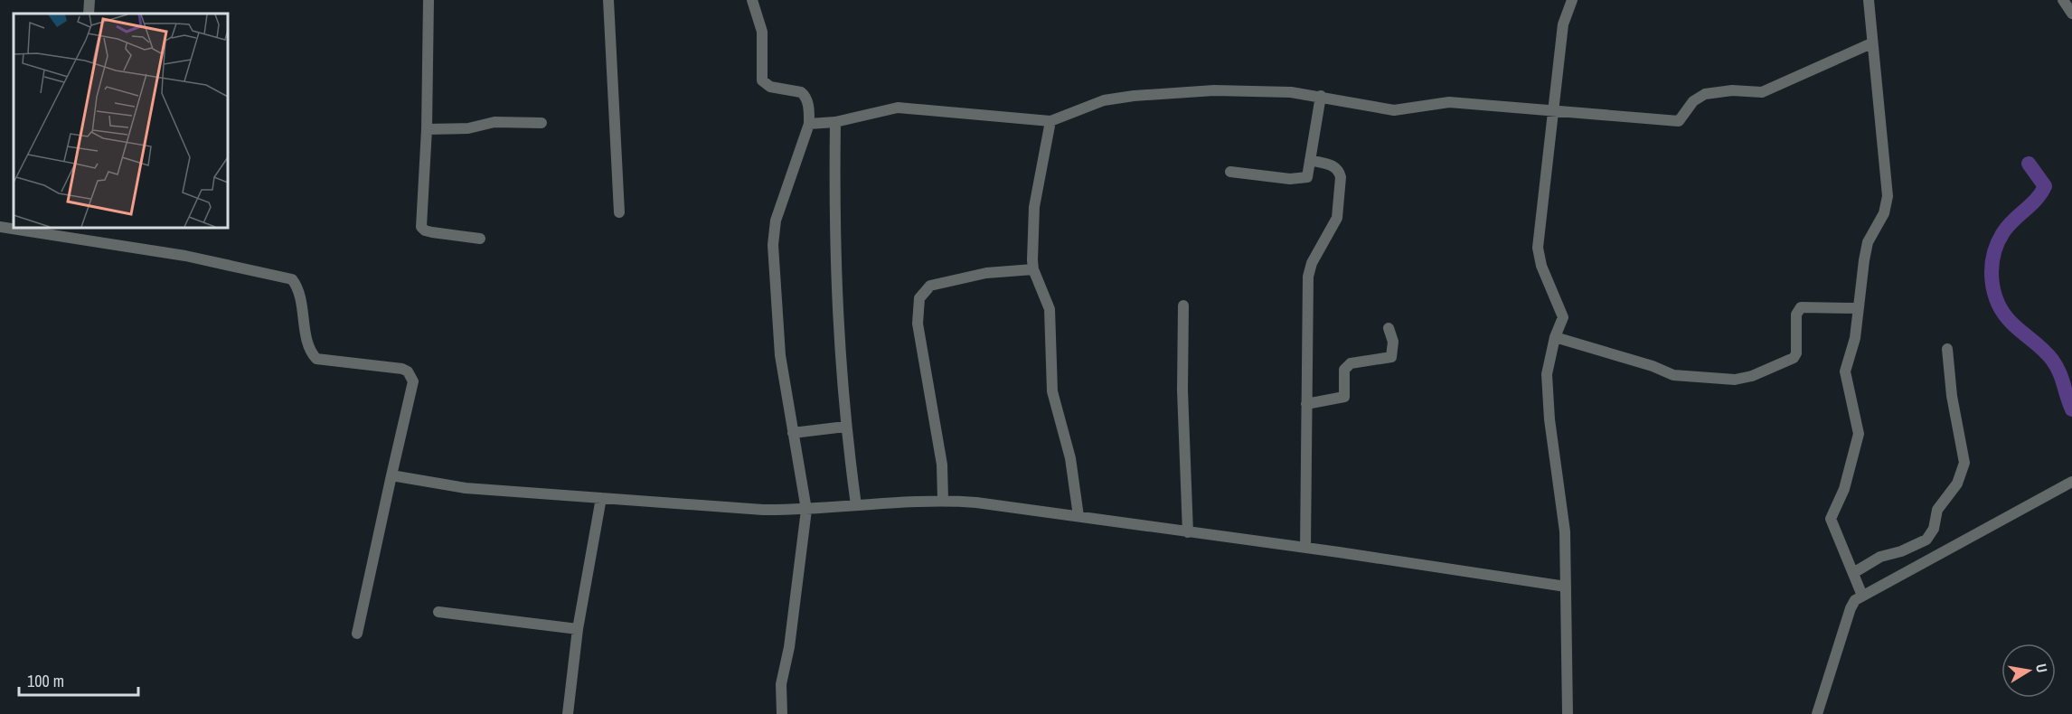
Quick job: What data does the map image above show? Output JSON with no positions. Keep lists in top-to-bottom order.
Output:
{
  "scale_bar": "100 m",
  "north": "right"
}
